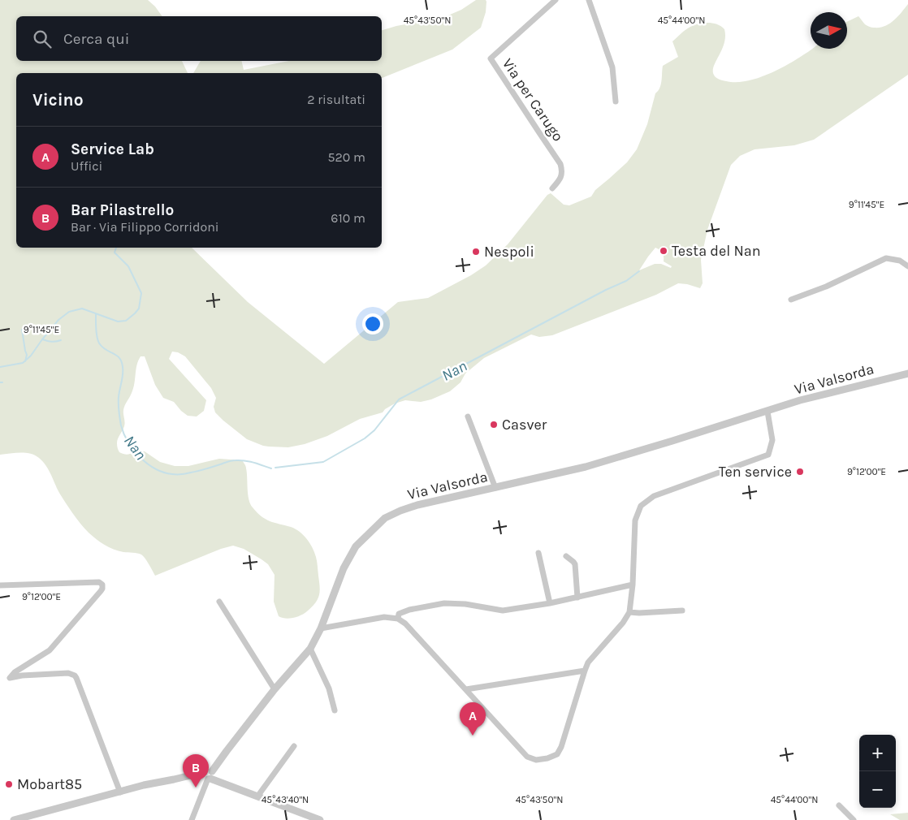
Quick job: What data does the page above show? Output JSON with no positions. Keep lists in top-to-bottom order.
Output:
{
  "streets": {
    "street": ["Via per Carugo", "Via Valsorda"]
  },
  "water": ["Nan"],
  "places": [
    "Testa del Nan",
    "Nespoli",
    "Casver",
    "Ten service",
    "Mobart85"
  ],
  "north": "right",
  "page": {
    "search": "Cerca qui",
    "heading": ["Vicino", "2 risultati"],
    "list": [
      {
        "mark": "A",
        "name": "Service Lab",
        "note": "Uffici",
        "value": "520 m"
      },
      {
        "mark": "B",
        "name": "Bar Pilastrello",
        "note": "Bar · Via Filippo Corridoni",
        "value": "610 m"
      }
    ],
    "pins": ["A", "B"],
    "map_buttons": ["+", "−"]
  },
  "coordinates": [
    "45°43'50\"N",
    "45°44'00\"N",
    "9°11'45\"E",
    "9°12'00\"E",
    "45°43'40\"N"
  ]
}
